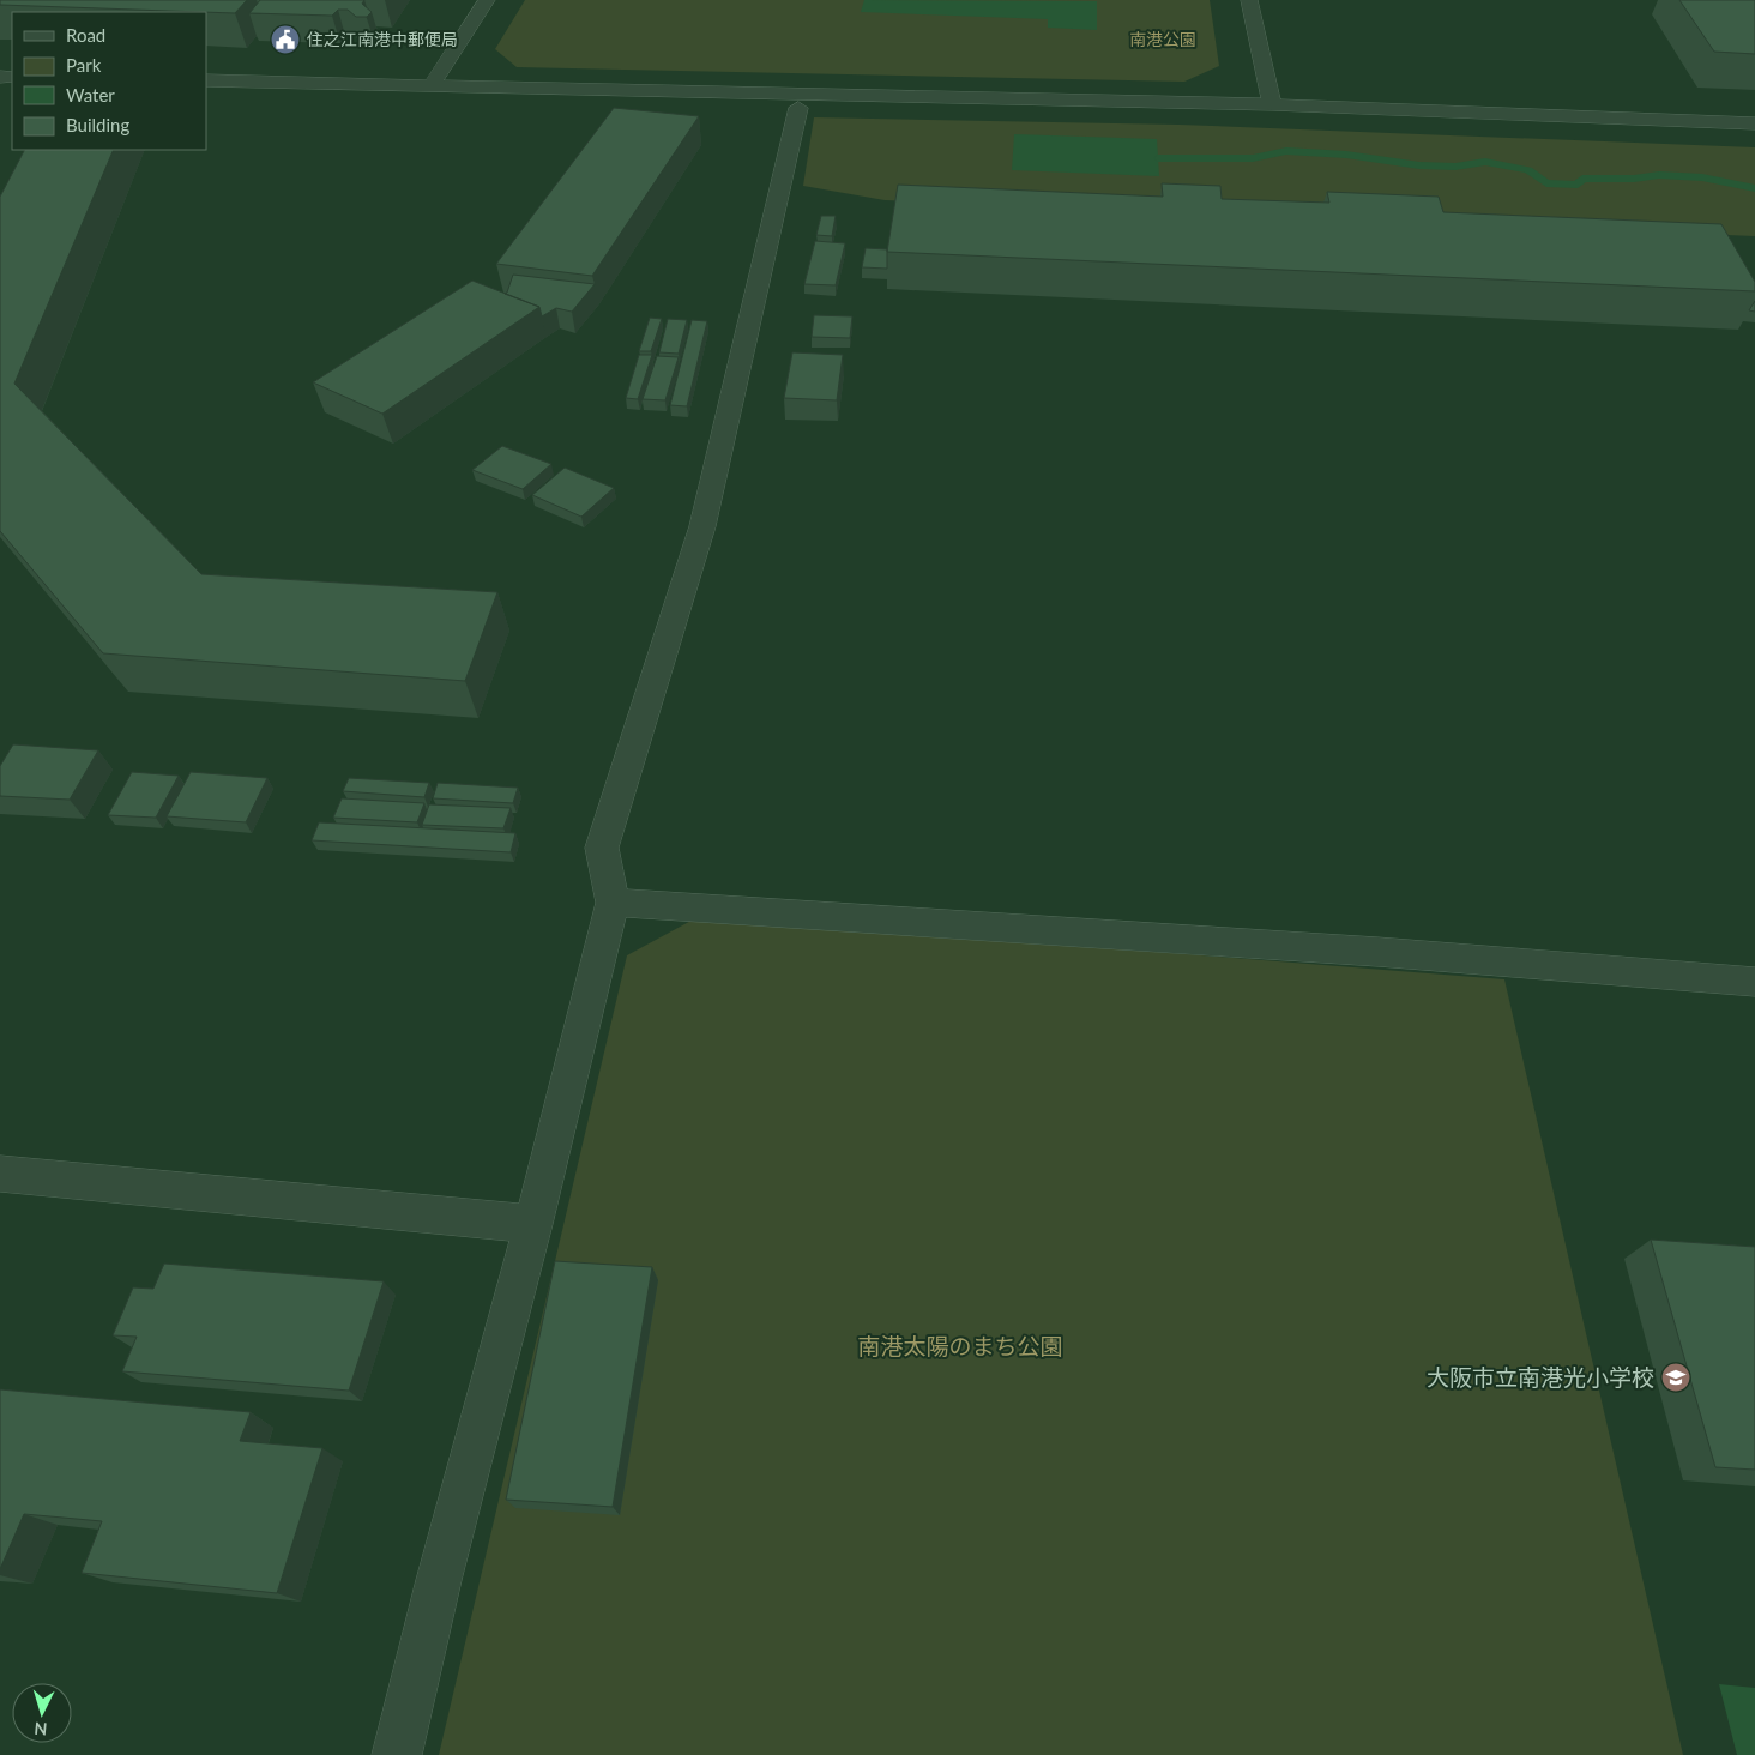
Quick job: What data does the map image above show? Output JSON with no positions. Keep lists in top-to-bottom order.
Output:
{
  "parks": ["南港公園", "南港太陽のまち公園"],
  "places": {
    "public building": ["住之江南港中郵便局"],
    "school or university": ["大阪市立南港光小学校"]
  },
  "legend": [
    "Road",
    "Park",
    "Water",
    "Building"
  ],
  "north": "bottom"
}
